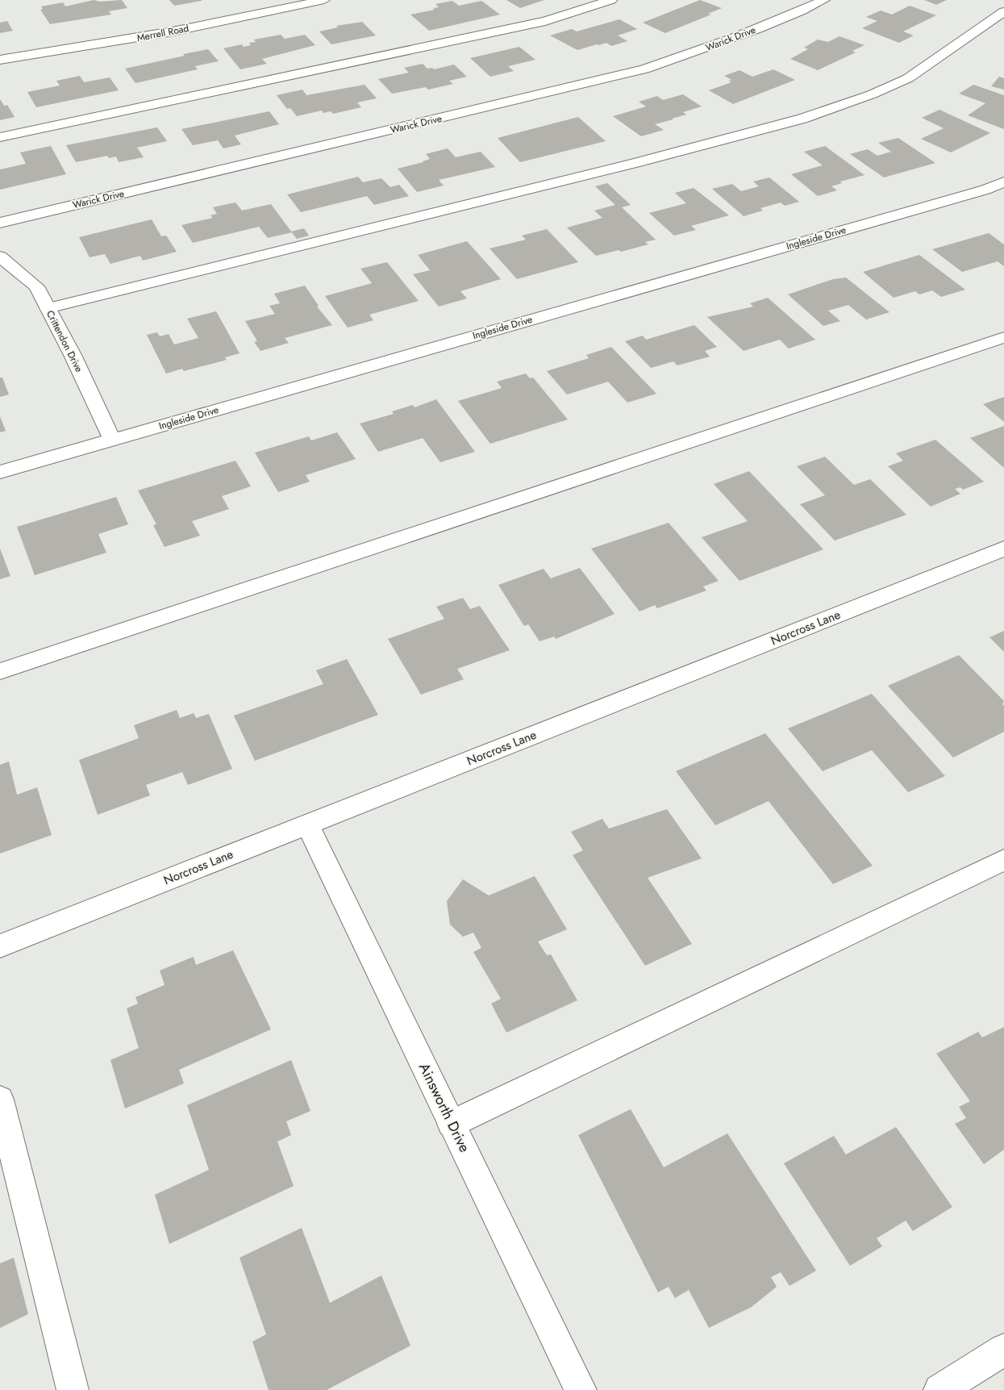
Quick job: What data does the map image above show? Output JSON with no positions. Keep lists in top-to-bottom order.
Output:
{
  "streets": {
    "street": [
      "Merrell Road",
      "Warick Drive",
      "Ingleside Drive",
      "Crittendon Drive",
      "Norcross Lane",
      "Ainsworth Drive"
    ]
  },
  "crossings": [
    ["Ingleside Drive", "Crittendon Drive"],
    ["Norcross Lane", "Ainsworth Drive"]
  ]
}
